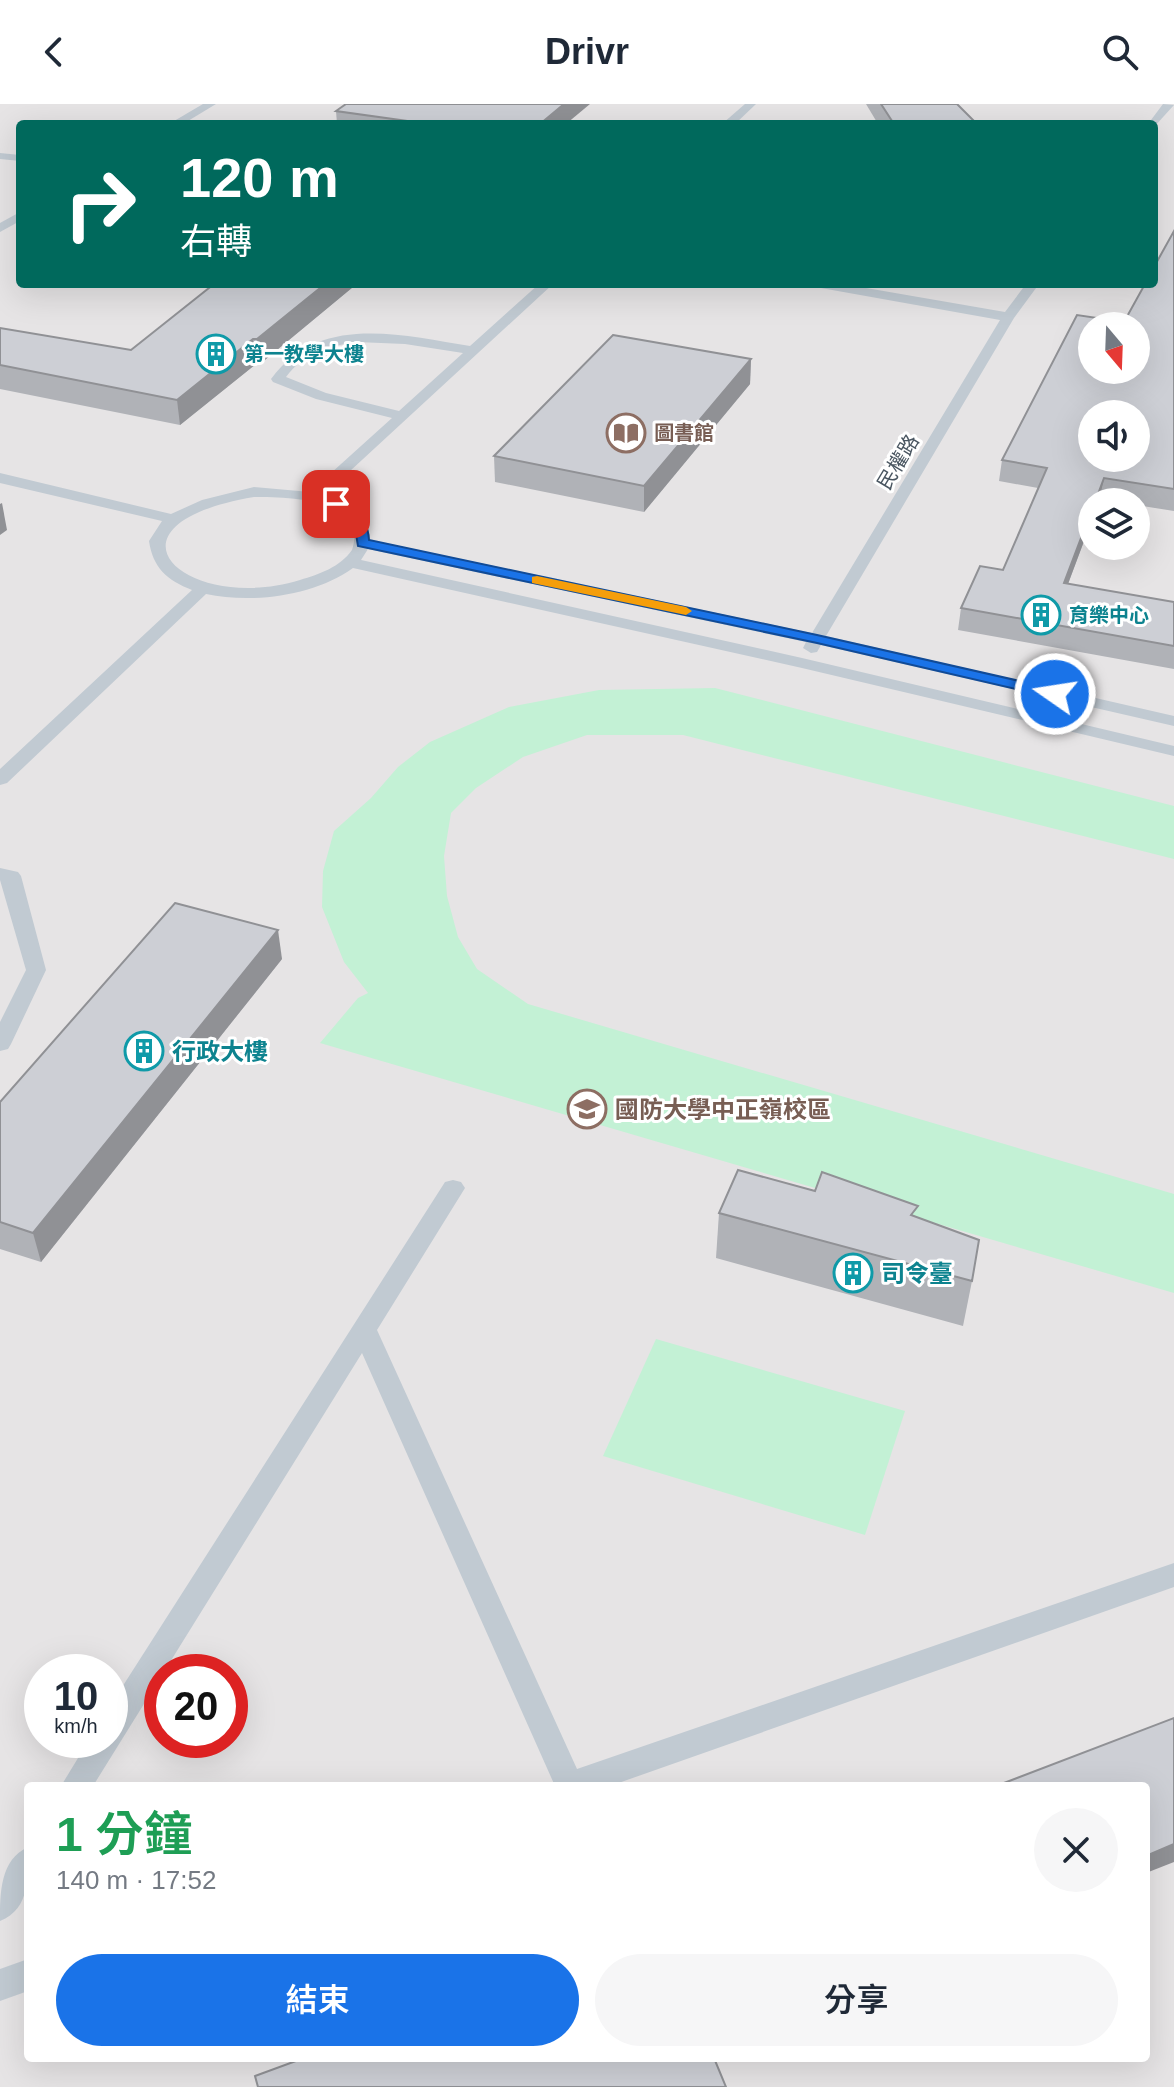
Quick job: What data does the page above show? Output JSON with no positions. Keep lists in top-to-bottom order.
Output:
{
  "streets": {
    "lane": ["民權路"]
  },
  "places": {
    "building": [
      "第一教學大樓",
      "育樂中心",
      "行政大樓",
      "司令臺"
    ],
    "library": ["圖書館"],
    "school or university": ["國防大學中正嶺校區"]
  },
  "north": "bottom",
  "page": {
    "header": "Drivr",
    "turn": ["120 m", "右轉"],
    "speed": "10 km/h",
    "limit": "20",
    "heading": ["1 分鐘", "140 m · 17:52"],
    "buttons": ["結束", "分享"]
  }
}
